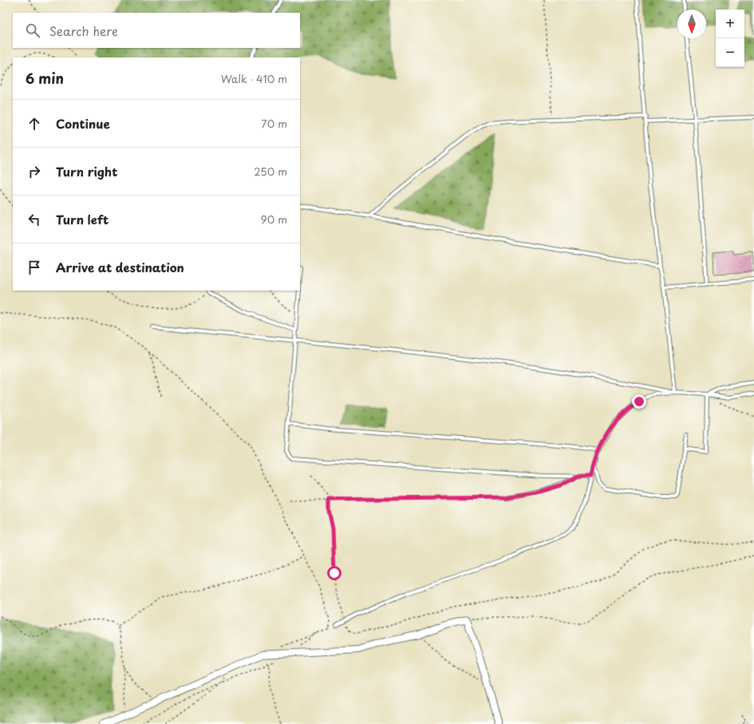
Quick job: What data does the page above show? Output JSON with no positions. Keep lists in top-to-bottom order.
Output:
{
  "north": "bottom",
  "page": {
    "map_buttons": ["+", "−"],
    "search": "Search here",
    "heading": ["6 min", "Walk · 410 m"],
    "list": [
      ["Continue", "70 m"],
      ["Turn right", "250 m"],
      ["Turn left", "90 m"],
      "Arrive at destination"
    ]
  }
}
